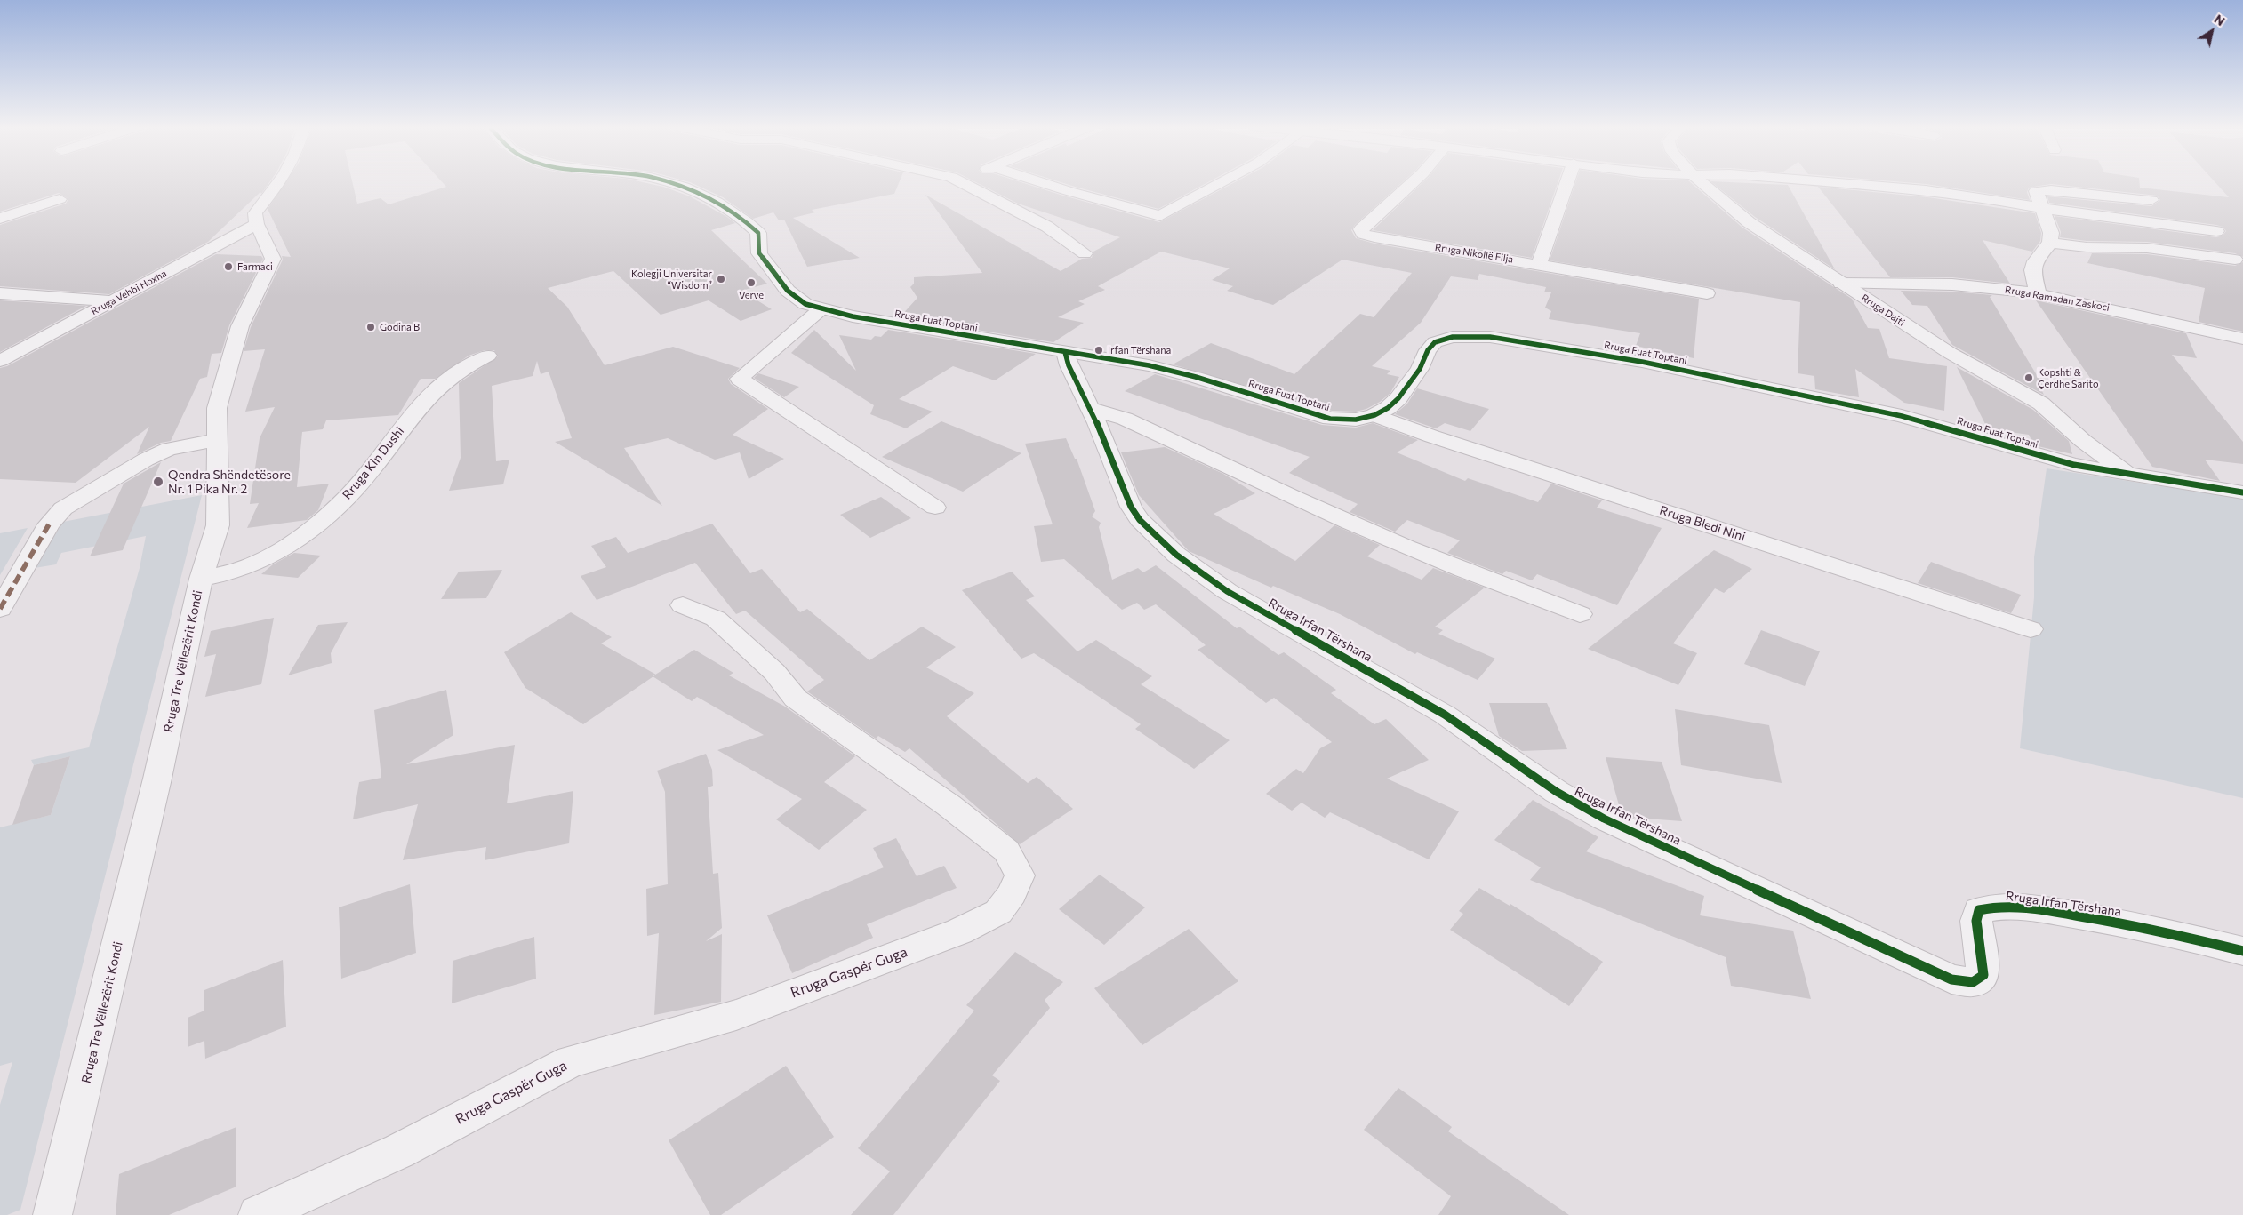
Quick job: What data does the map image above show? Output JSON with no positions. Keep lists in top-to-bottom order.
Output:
{
  "streets": {
    "street": [
      "Rruga Nikollë Filja",
      "Rruga Vehbi Hoxha",
      "Rruga Ramadan Zaskoci",
      "Rruga Dajti",
      "Rruga Fuat Toptani",
      "Rruga Kin Dushi",
      "Rruga Bledi Nini",
      "Rruga Irfan Tërshana",
      "Rruga Tre Vëllezërit Kondi",
      "Rruga Gaspër Guga"
    ]
  },
  "crossings": [
    ["Rruga Vehbi Hoxha", "Rruga Tre Vëllezërit Kondi"],
    ["Rruga Ramadan Zaskoci", "Rruga Dajti"],
    ["Rruga Dajti", "Rruga Fuat Toptani"],
    ["Rruga Fuat Toptani", "Rruga Bledi Nini"],
    ["Rruga Fuat Toptani", "Rruga Irfan Tërshana"],
    ["Rruga Kin Dushi", "Rruga Tre Vëllezërit Kondi"]
  ],
  "places": [
    "Farmaci",
    "Kolegji Universitar “Wisdom”",
    "Verve",
    "Godina B",
    "Irfan Tërshana",
    "Kopshti & Çerdhe Sarito",
    "Qendra Shëndetësore Nr. 1 Pika Nr. 2"
  ],
  "north": "top right"
}
